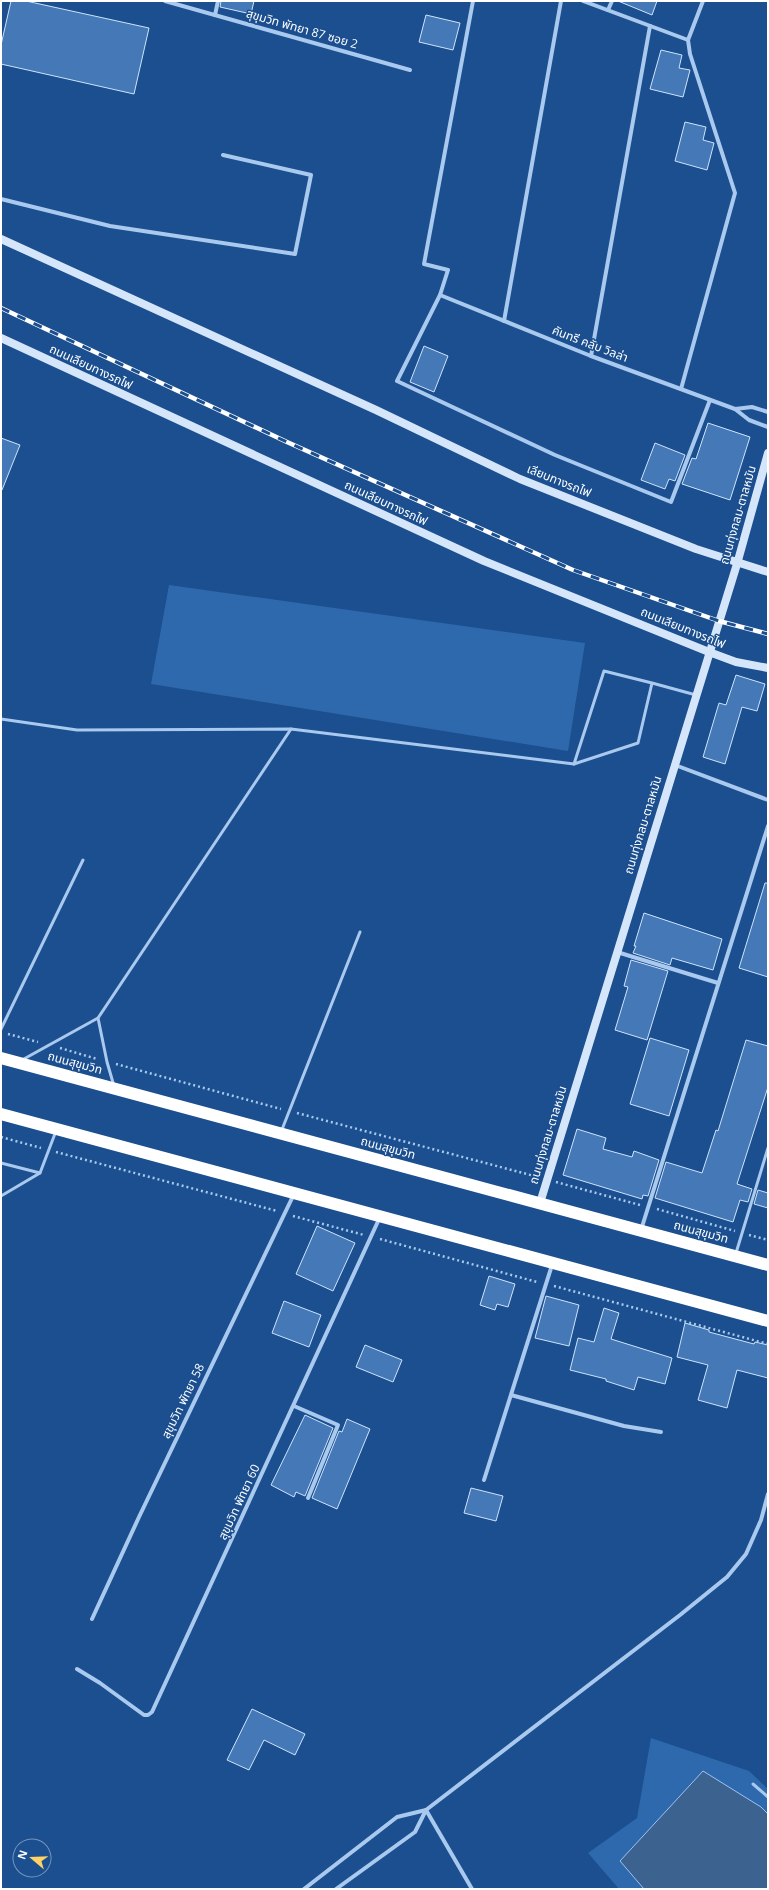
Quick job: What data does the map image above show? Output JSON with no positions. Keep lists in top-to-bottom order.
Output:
{
  "streets": {
    "highway": ["ถนนสุขุมวิท"],
    "street": [
      "สุขุมวิท พัทยา 87 ซอย 2",
      "คันทรี คลับ วิลล่า",
      "ถนนเลียบทางรถไฟ",
      "เลียบทางรถไฟ",
      "ถนนทุ่งกลม-ตาลหมัน",
      "สุขุมวิท พัทยา 58",
      "สุขุมวิท พัทยา 60"
    ]
  },
  "crossings": [
    ["ถนนเลียบทางรถไฟ", "ถนนทุ่งกลม-ตาลหมัน"],
    ["เลียบทางรถไฟ", "ถนนทุ่งกลม-ตาลหมัน"],
    ["ถนนทุ่งกลม-ตาลหมัน", "ถนนสุขุมวิท"]
  ],
  "north": "left"
}
